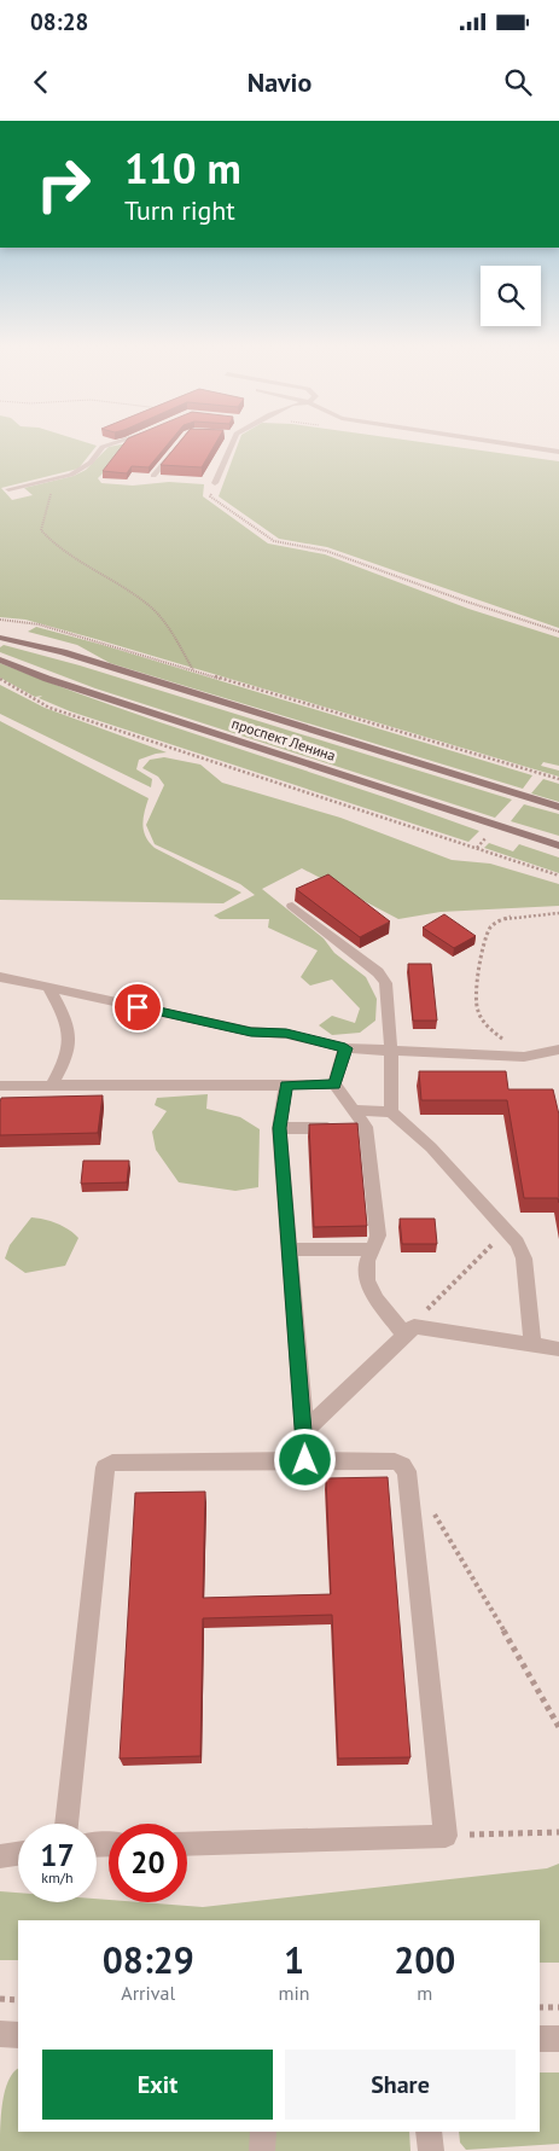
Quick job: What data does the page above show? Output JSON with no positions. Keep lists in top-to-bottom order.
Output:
{
  "streets": {
    "street": ["проспект Ленина"]
  },
  "page": {
    "status": "08:28",
    "header": "Navio",
    "turn": ["110 m", "Turn right"],
    "speed": "17 km/h",
    "limit": "20",
    "eta": [
      "08:29",
      "Arrival",
      "1",
      "min",
      "200",
      "m"
    ],
    "buttons": ["Exit", "Share"]
  }
}
